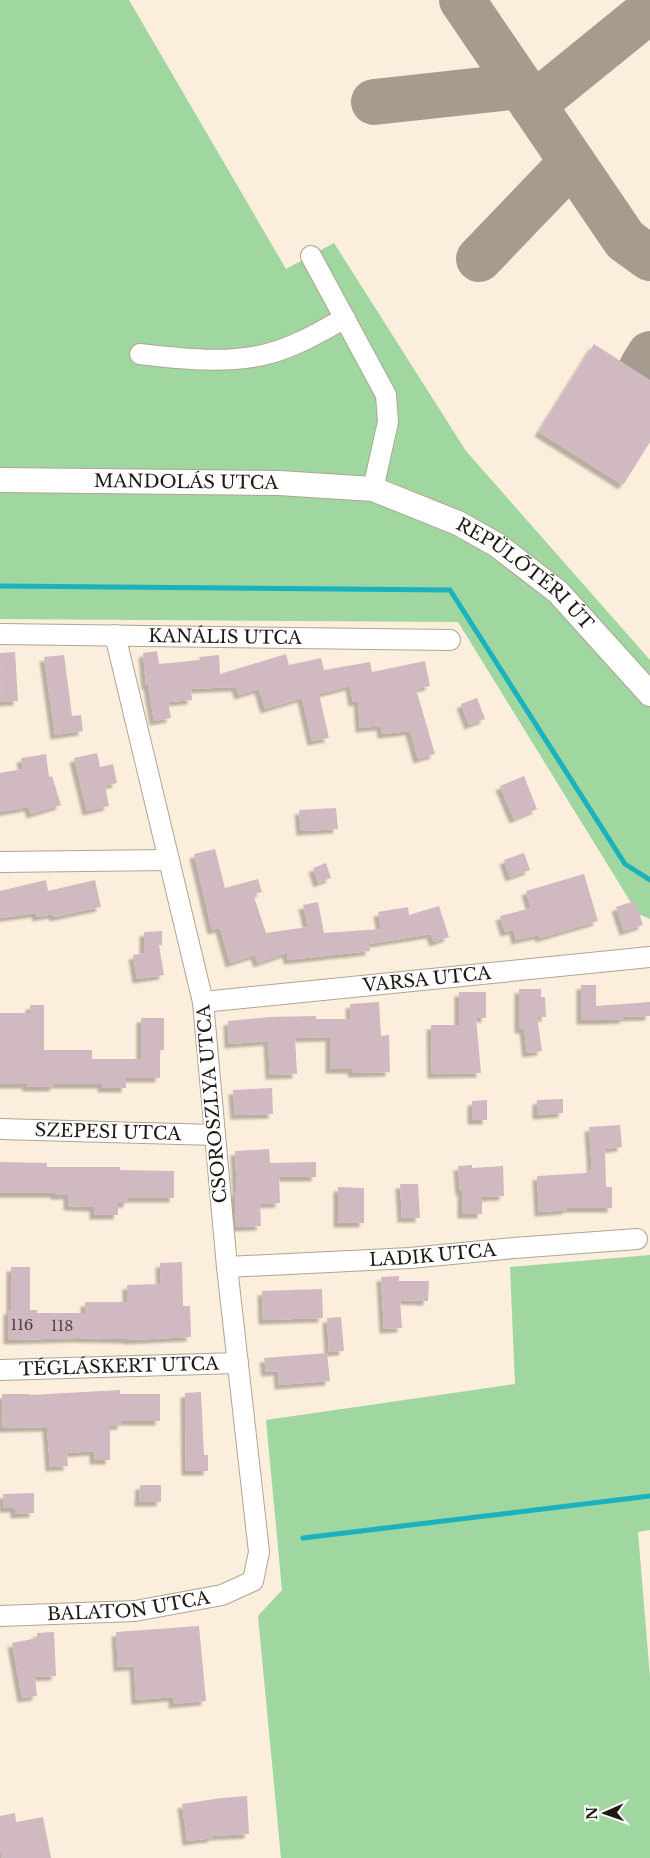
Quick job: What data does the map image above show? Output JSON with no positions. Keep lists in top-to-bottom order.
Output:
{
  "streets": {
    "street": [
      "MANDOLÁS UTCA",
      "REPÜLŐTÉRI ÚT",
      "KANÁLIS UTCA",
      "VARSA UTCA",
      "CSOROSZLYA UTCA",
      "SZEPESI UTCA",
      "LADIK UTCA",
      "TÉGLÁSKERT UTCA",
      "BALATON UTCA"
    ]
  },
  "crossings": [
    ["MANDOLÁS UTCA", "REPÜLŐTÉRI ÚT"],
    ["KANÁLIS UTCA", "CSOROSZLYA UTCA"],
    ["VARSA UTCA", "CSOROSZLYA UTCA"],
    ["CSOROSZLYA UTCA", "SZEPESI UTCA"],
    ["CSOROSZLYA UTCA", "LADIK UTCA"],
    ["CSOROSZLYA UTCA", "TÉGLÁSKERT UTCA"],
    ["CSOROSZLYA UTCA", "BALATON UTCA"]
  ],
  "house_numbers": ["116", "118"],
  "north": "left"
}
